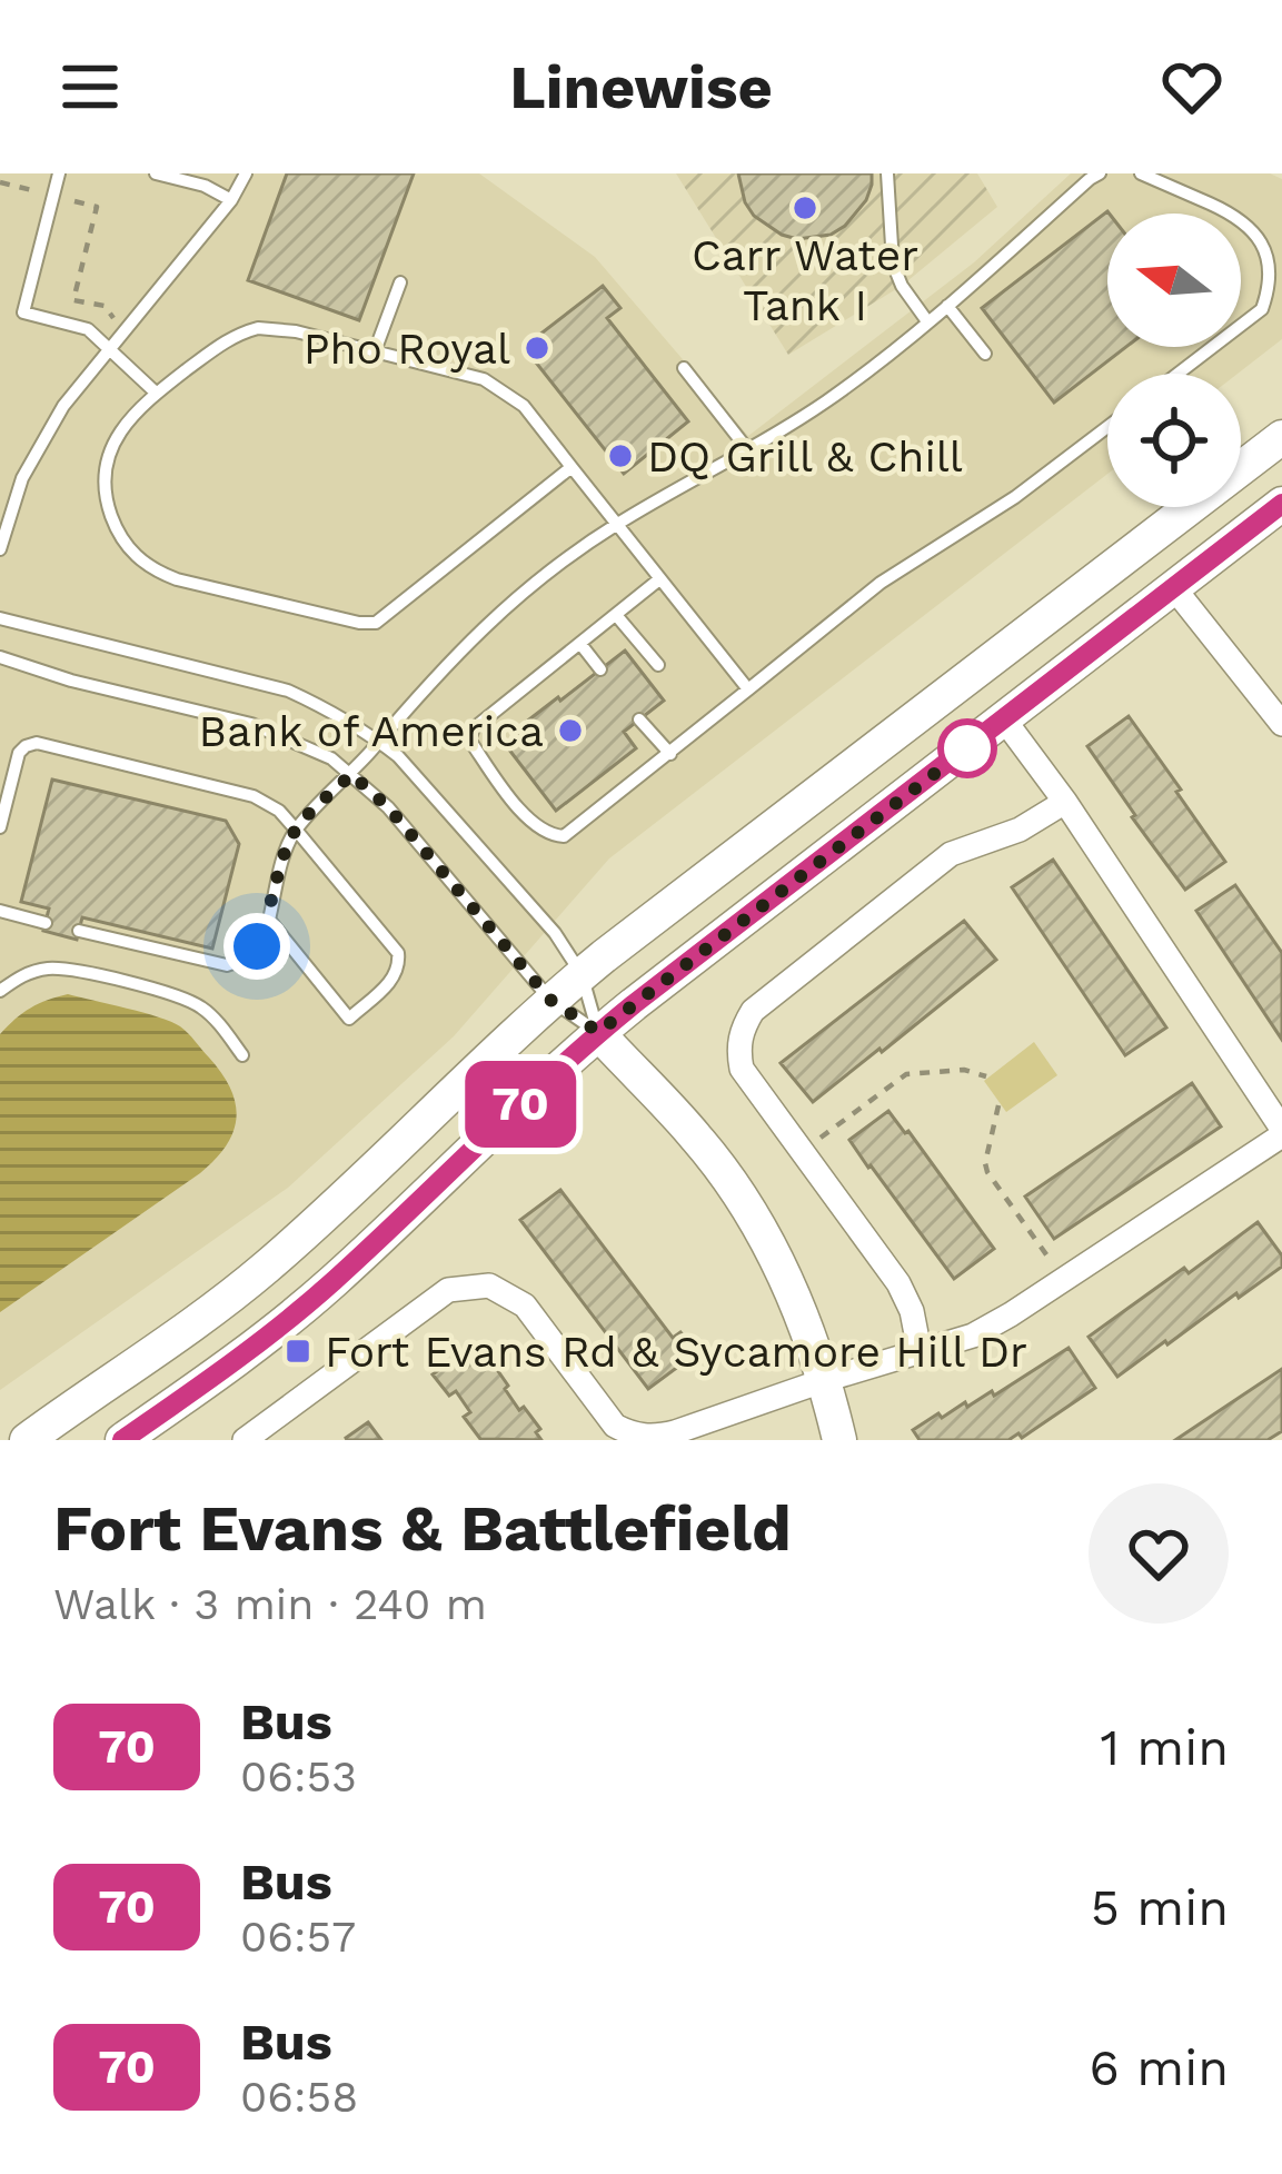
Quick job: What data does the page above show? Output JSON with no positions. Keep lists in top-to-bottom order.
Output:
{
  "places": {
    "other": [
      "Carr Water Tank I",
      "Pho Royal",
      "DQ Grill & Chill",
      "Bank of America"
    ],
    "transit": ["Fort Evans Rd & Sycamore Hill Dr"]
  },
  "lines": ["bus line 70"],
  "north": "left",
  "page": {
    "header": "Linewise",
    "on_map": "70",
    "heading": ["Fort Evans & Battlefield", "Walk · 3 min · 240 m"],
    "list": [
      {
        "mark": "70",
        "name": "Bus",
        "note": "06:53",
        "value": "1 min"
      },
      {
        "mark": "70",
        "name": "Bus",
        "note": "06:57",
        "value": "5 min"
      },
      {
        "mark": "70",
        "name": "Bus",
        "note": "06:58",
        "value": "6 min"
      }
    ]
  }
}
